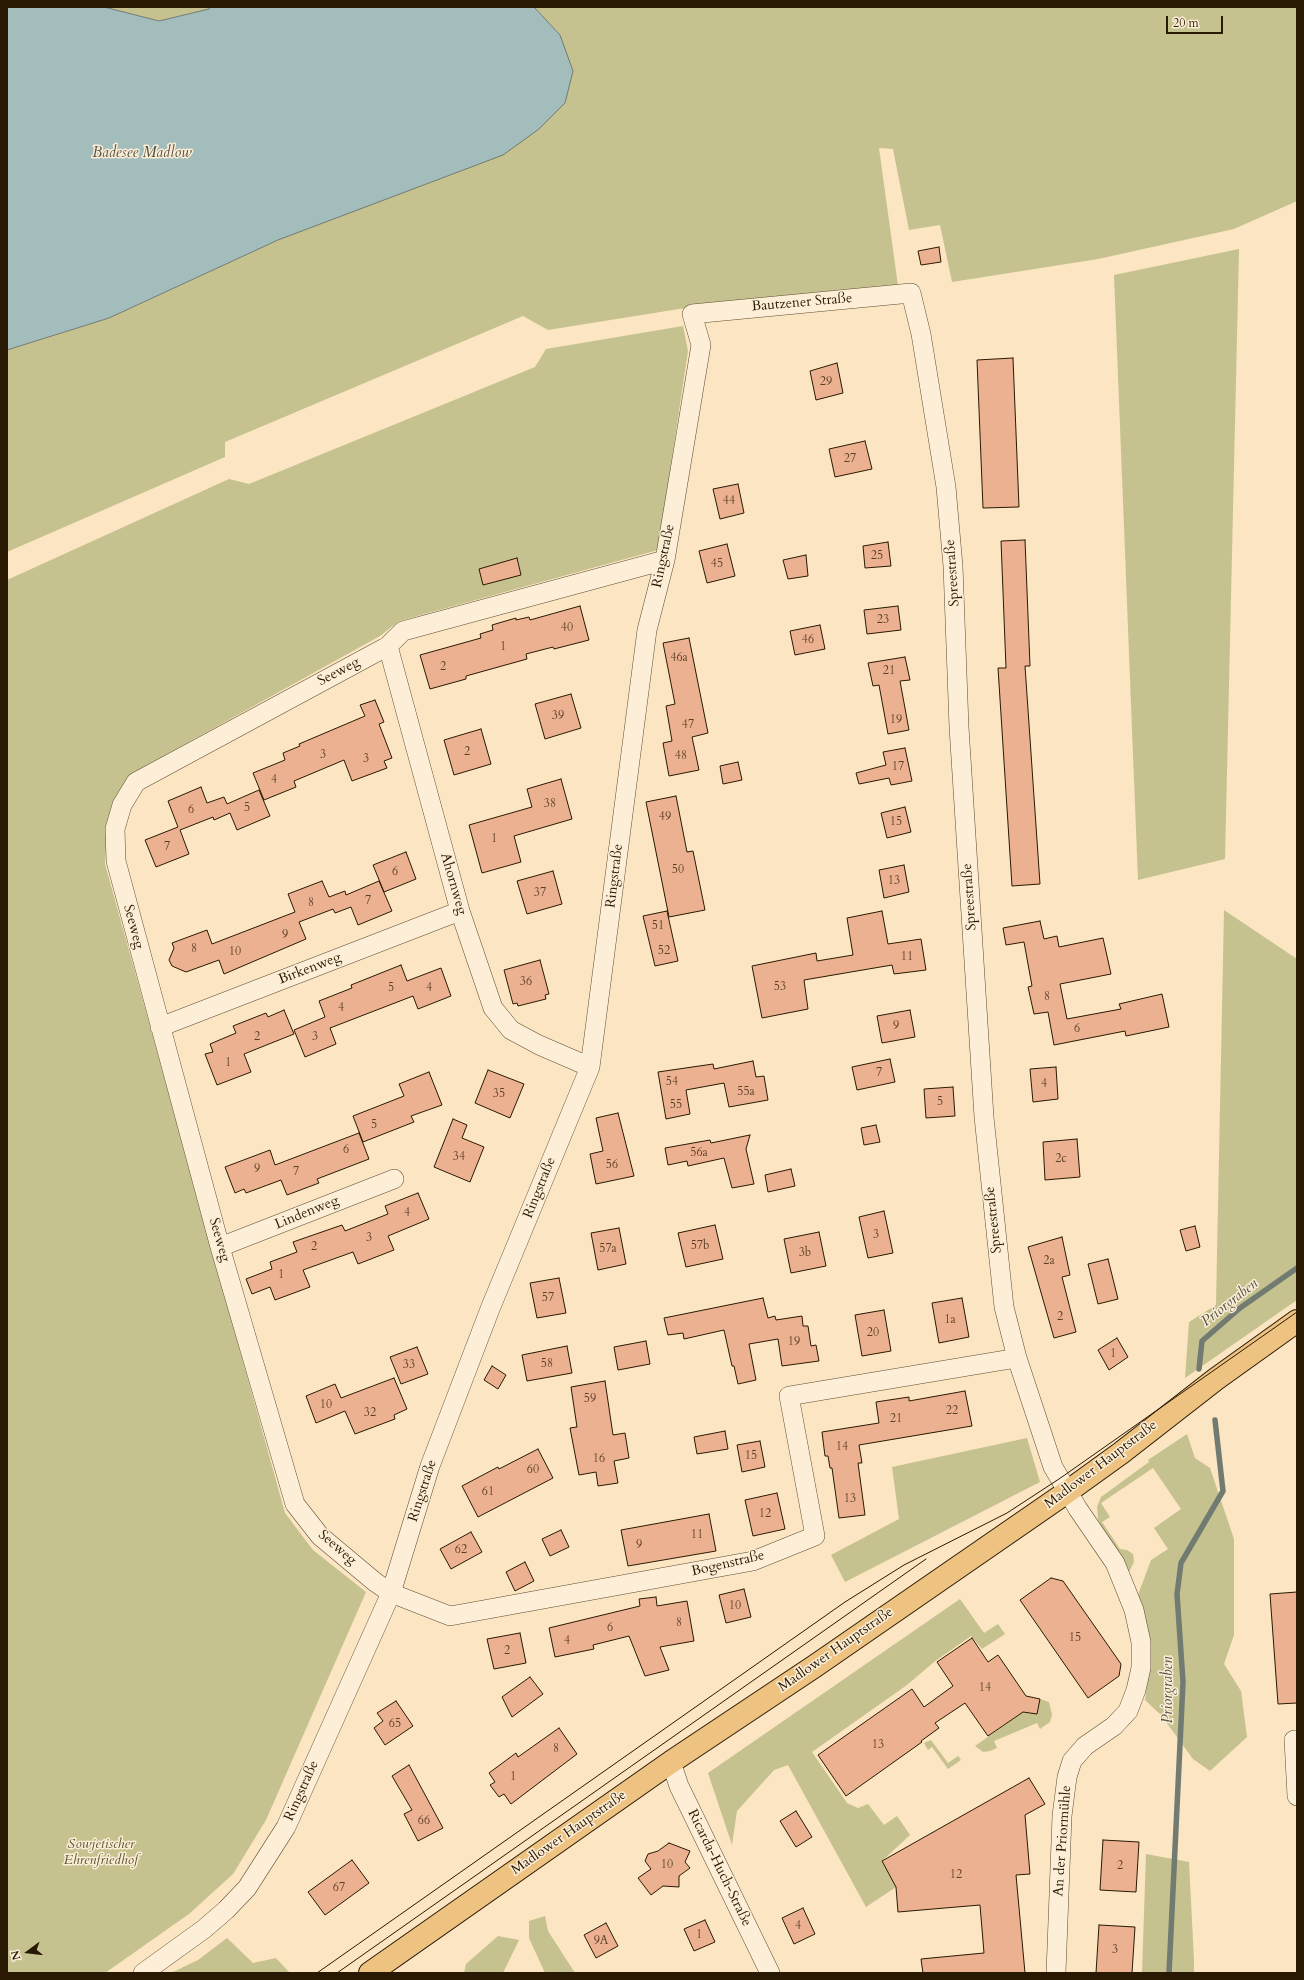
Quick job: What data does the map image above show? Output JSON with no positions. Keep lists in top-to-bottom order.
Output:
{
  "streets": {
    "main road": ["Madlower Hauptstraße"],
    "street": [
      "Bautzener Straße",
      "Ringstraße",
      "Spreestraße",
      "Seeweg",
      "Ahornweg",
      "Birkenweg",
      "Lindenweg",
      "Bogenstraße",
      "An der Priormühle",
      "Ricarda-Huch-Straße"
    ]
  },
  "crossings": [
    ["Bautzener Straße", "Ringstraße"],
    ["Bautzener Straße", "Spreestraße"],
    ["Ringstraße", "Seeweg"],
    ["Ringstraße", "Ahornweg"],
    ["Ringstraße", "Bogenstraße"],
    ["Spreestraße", "Madlower Hauptstraße"],
    ["Spreestraße", "Bogenstraße"],
    ["Spreestraße", "An der Priormühle"],
    ["Seeweg", "Ahornweg"],
    ["Seeweg", "Birkenweg"],
    ["Seeweg", "Lindenweg"],
    ["Seeweg", "Bogenstraße"],
    ["Ahornweg", "Birkenweg"],
    ["Madlower Hauptstraße", "An der Priormühle"],
    ["Madlower Hauptstraße", "Ricarda-Huch-Straße"]
  ],
  "water": ["Badesee Madlow", "Priorgraben"],
  "parks": ["Sowjetischer Ehrenfriedhof"],
  "house_numbers": [
    "29",
    "27",
    "44",
    "25",
    "45",
    "23",
    "40",
    "46",
    "1",
    "46a",
    "2",
    "21",
    "39",
    "19",
    "47",
    "2",
    "3",
    "48",
    "3",
    "17",
    "4",
    "38",
    "5",
    "6",
    "49",
    "15",
    "1",
    "7",
    "50",
    "6",
    "13",
    "37",
    "7",
    "8",
    "51",
    "9",
    "8",
    "52",
    "10",
    "11",
    "36",
    "53",
    "5",
    "4",
    "8",
    "4",
    "9",
    "6",
    "2",
    "3",
    "1",
    "7",
    "54",
    "4",
    "55a",
    "35",
    "5",
    "55",
    "5",
    "6",
    "56a",
    "34",
    "2c",
    "56",
    "9",
    "7",
    "4",
    "3",
    "3",
    "57b",
    "2",
    "57a",
    "3b",
    "2a",
    "1",
    "57",
    "2",
    "1a",
    "20",
    "19",
    "1",
    "58",
    "33",
    "59",
    "10",
    "22",
    "32",
    "21",
    "14",
    "15",
    "16",
    "60",
    "61",
    "13",
    "12",
    "11",
    "9",
    "62",
    "10",
    "8",
    "6",
    "15",
    "4",
    "2",
    "14",
    "65",
    "13",
    "8",
    "1",
    "66",
    "10",
    "2",
    "12",
    "67",
    "4",
    "1",
    "9A",
    "3"
  ],
  "scale_bar": "20 m",
  "north": "left"
}
